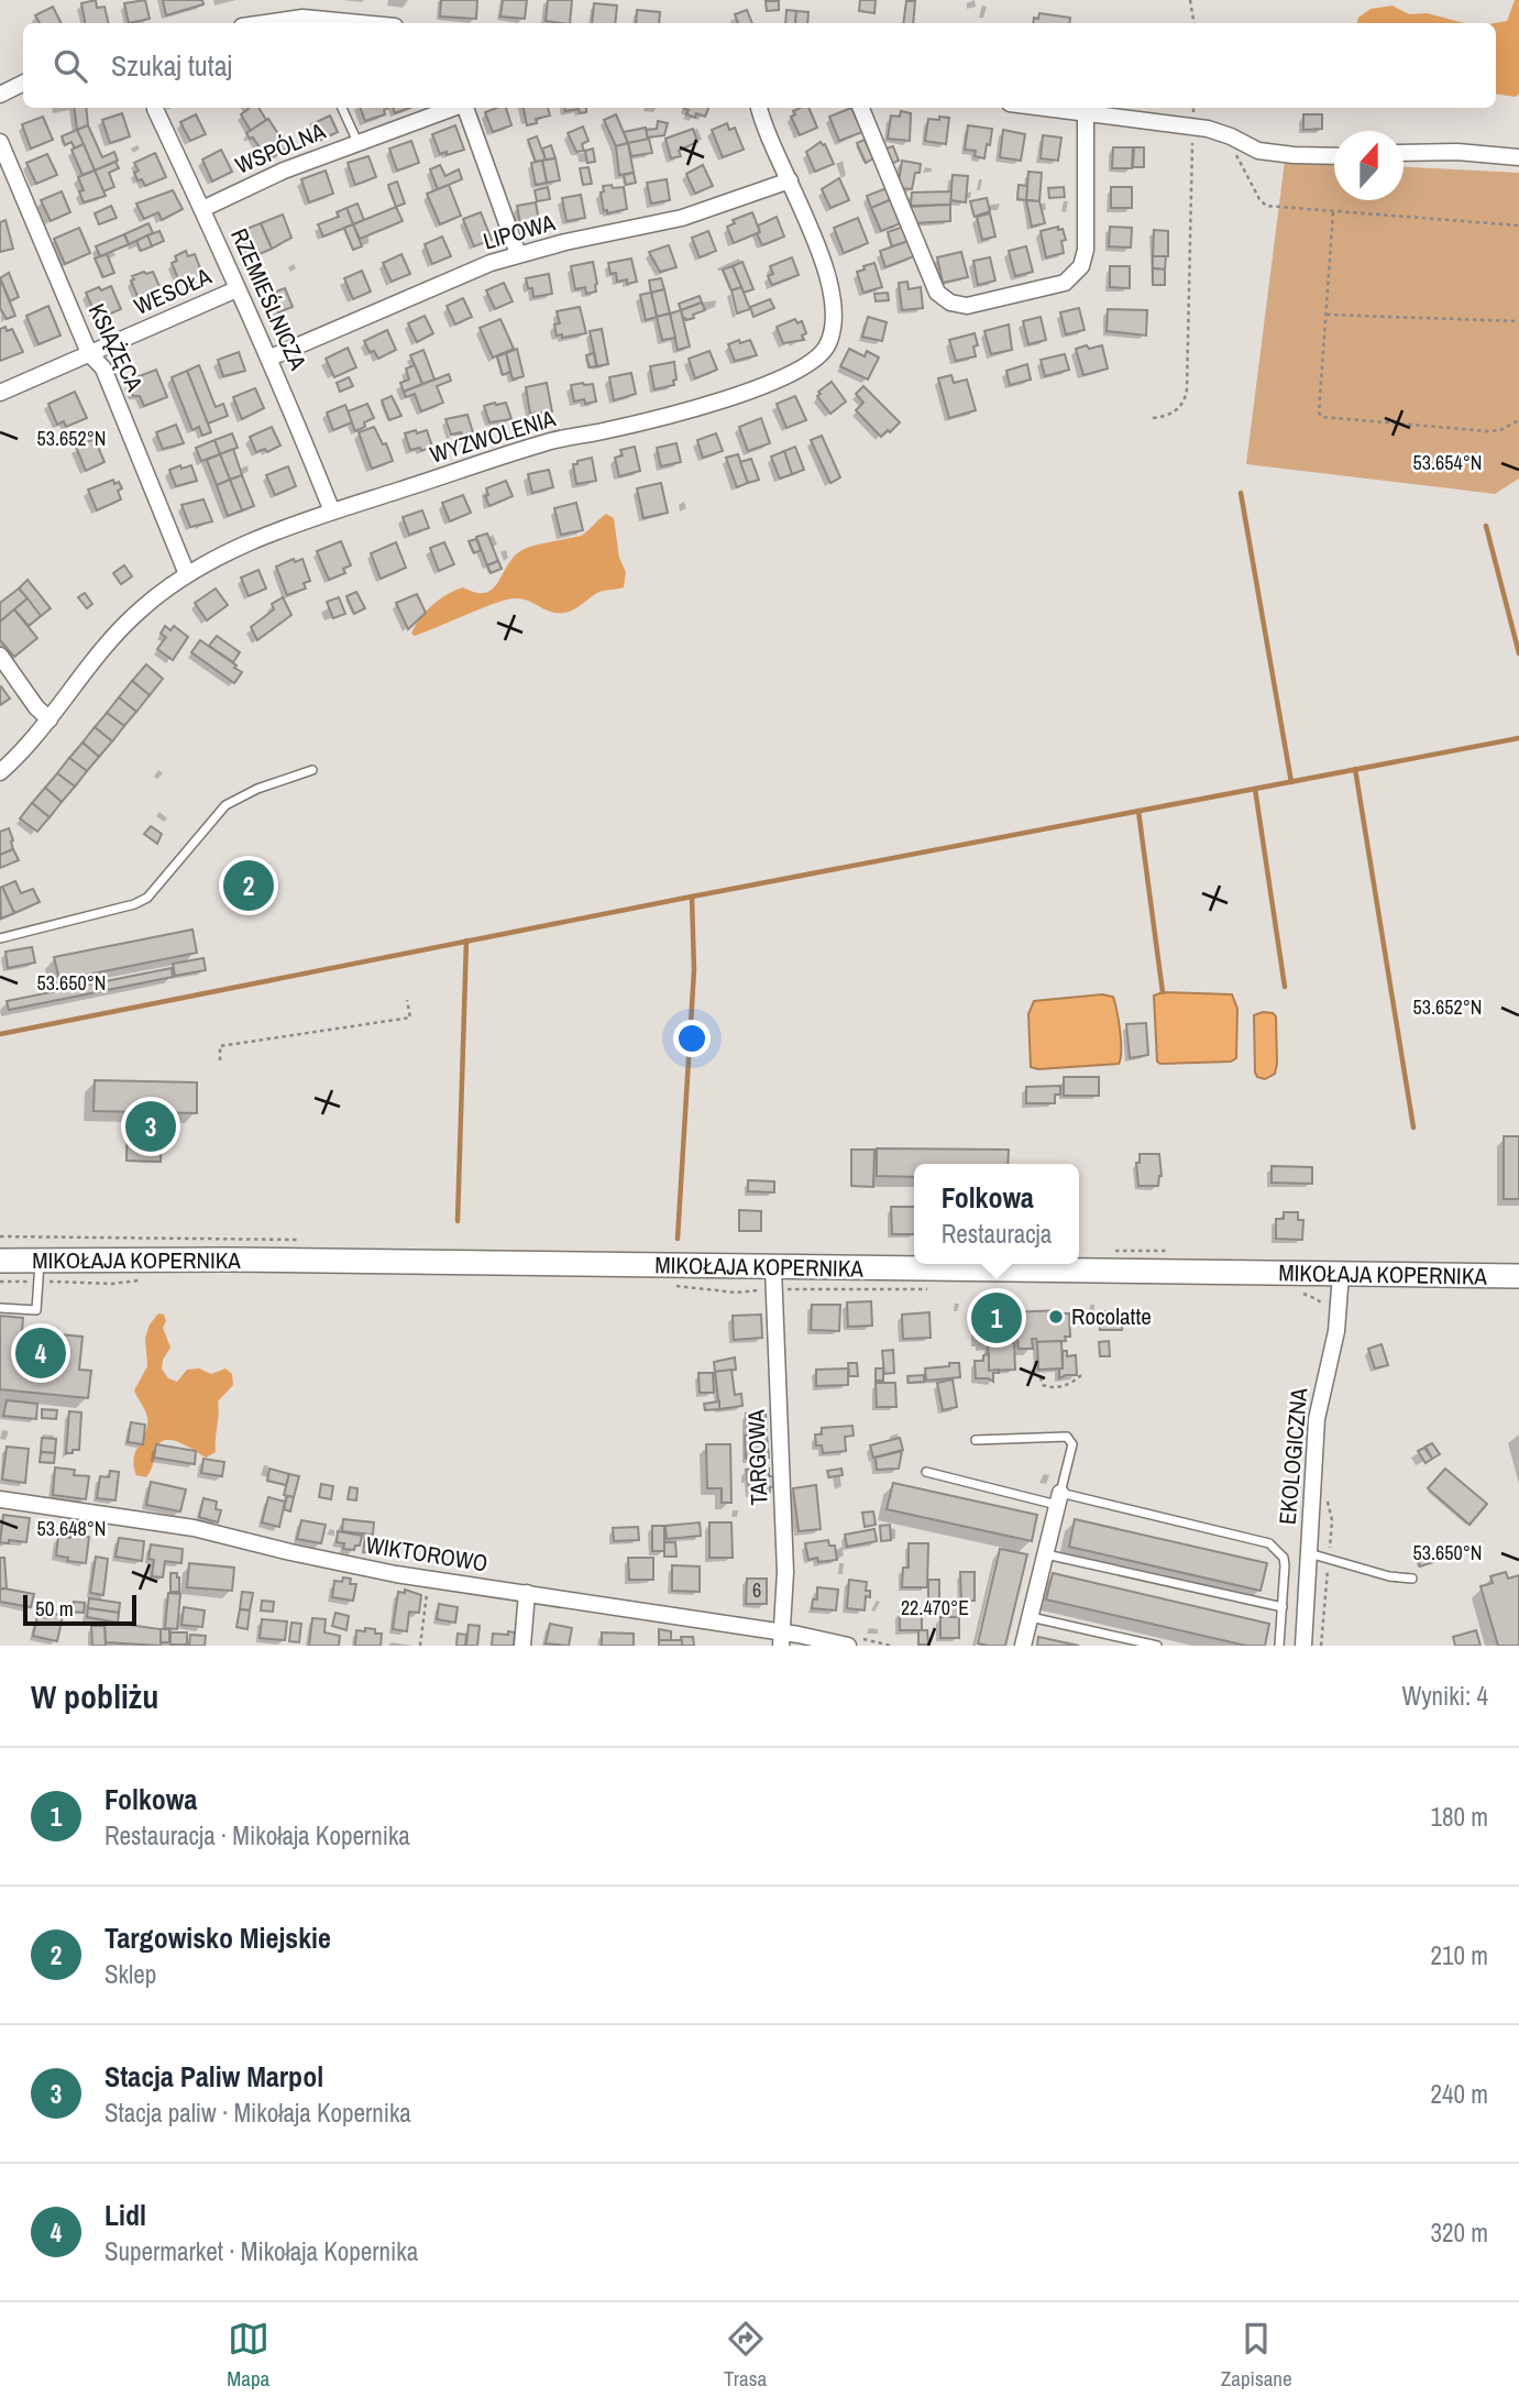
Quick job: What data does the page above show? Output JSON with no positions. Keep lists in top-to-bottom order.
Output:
{
  "streets": {
    "main road": ["MIKOŁAJA KOPERNIKA"],
    "street": [
      "WSPÓLNA",
      "LIPOWA",
      "WESOŁA",
      "RZEMIEŚLNICZA",
      "KSIĄŻĘCA",
      "WYZWOLENIA",
      "EKOLOGICZNA",
      "TARGOWA",
      "WIKTOROWO"
    ]
  },
  "crossings": [
    ["WSPÓLNA", "RZEMIEŚLNICZA"],
    ["LIPOWA", "RZEMIEŚLNICZA"],
    ["LIPOWA", "WYZWOLENIA"],
    ["WESOŁA", "RZEMIEŚLNICZA"],
    ["WESOŁA", "KSIĄŻĘCA"],
    ["RZEMIEŚLNICZA", "WYZWOLENIA"],
    ["KSIĄŻĘCA", "WYZWOLENIA"],
    ["MIKOŁAJA KOPERNIKA", "EKOLOGICZNA"],
    ["MIKOŁAJA KOPERNIKA", "TARGOWA"],
    ["TARGOWA", "WIKTOROWO"]
  ],
  "places": ["Rocolatte"],
  "house_numbers": ["6"],
  "scale_bar": "50 m",
  "north": "top",
  "page": {
    "search": "Szukaj tutaj",
    "pins": [
      "2",
      "3",
      "1",
      "4"
    ],
    "popup": ["Folkowa", "Restauracja"],
    "scale": "50 m",
    "heading": ["W pobliżu", "Wyniki: 4"],
    "list": [
      {
        "mark": "1",
        "name": "Folkowa",
        "note": "Restauracja · Mikołaja Kopernika",
        "value": "180 m"
      },
      {
        "mark": "2",
        "name": "Targowisko Miejskie",
        "note": "Sklep",
        "value": "210 m"
      },
      {
        "mark": "3",
        "name": "Stacja Paliw Marpol",
        "note": "Stacja paliw · Mikołaja Kopernika",
        "value": "240 m"
      },
      {
        "mark": "4",
        "name": "Lidl",
        "note": "Supermarket · Mikołaja Kopernika",
        "value": "320 m"
      }
    ],
    "nav": ["Mapa", "Trasa", "Zapisane"]
  },
  "coordinates": [
    "53.652°N",
    "53.654°N",
    "53.650°N",
    "53.648°N",
    "22.470°E"
  ]
}
